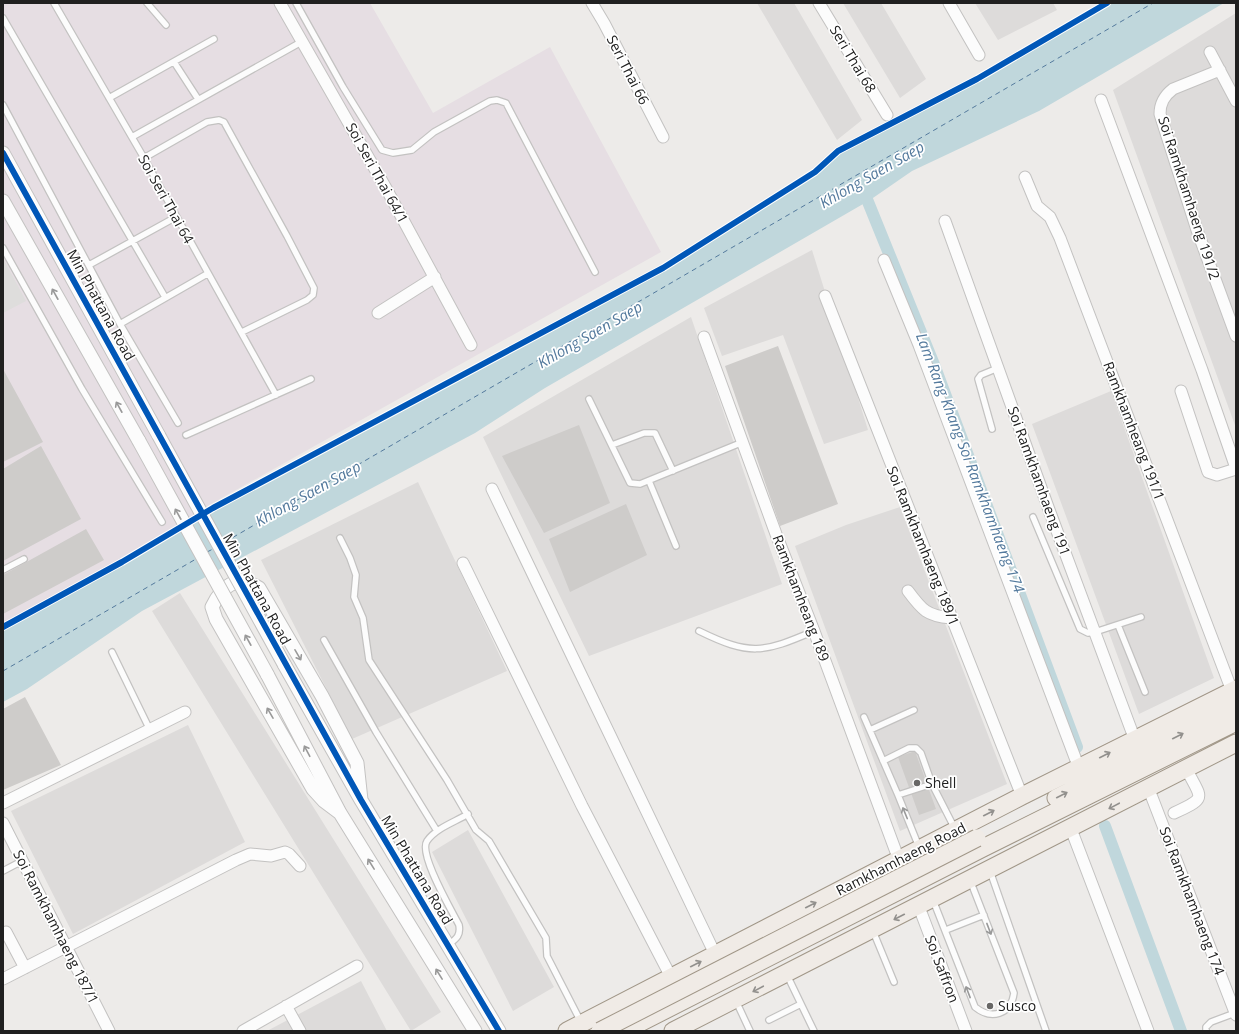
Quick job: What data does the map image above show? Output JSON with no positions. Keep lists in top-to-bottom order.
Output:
{
  "streets": {
    "main road": ["Ramkhamhaeng Road"],
    "street": [
      "Seri Thai 68",
      "Seri Thai 66",
      "Soi Seri Thai 64/1",
      "Soi Ramkhamhaeng 191/2",
      "Min Phattana Road",
      "Ramkhamheang 191/1",
      "Soi Ramkhamhaeng 191",
      "Soi Ramkhamhaeng 189/1",
      "Ramkhamheang 189",
      "Soi Ramkhamhaeng 174",
      "Soi Ramkhamhaeng 187/1",
      "Soi Saffron"
    ],
    "lane": ["Soi Seri Thai 64"]
  },
  "crossings": [
    ["Ramkhamheang 191/1", "Ramkhamhaeng Road"],
    ["Soi Ramkhamhaeng 191", "Ramkhamhaeng Road"],
    ["Soi Ramkhamhaeng 189/1", "Ramkhamhaeng Road"],
    ["Ramkhamheang 189", "Ramkhamhaeng Road"]
  ],
  "water": ["Khlong Saen Saep", "Lam Rang Khang Soi Ramkhamhaeng 174"],
  "places": ["Shell", "Susco"]
}
